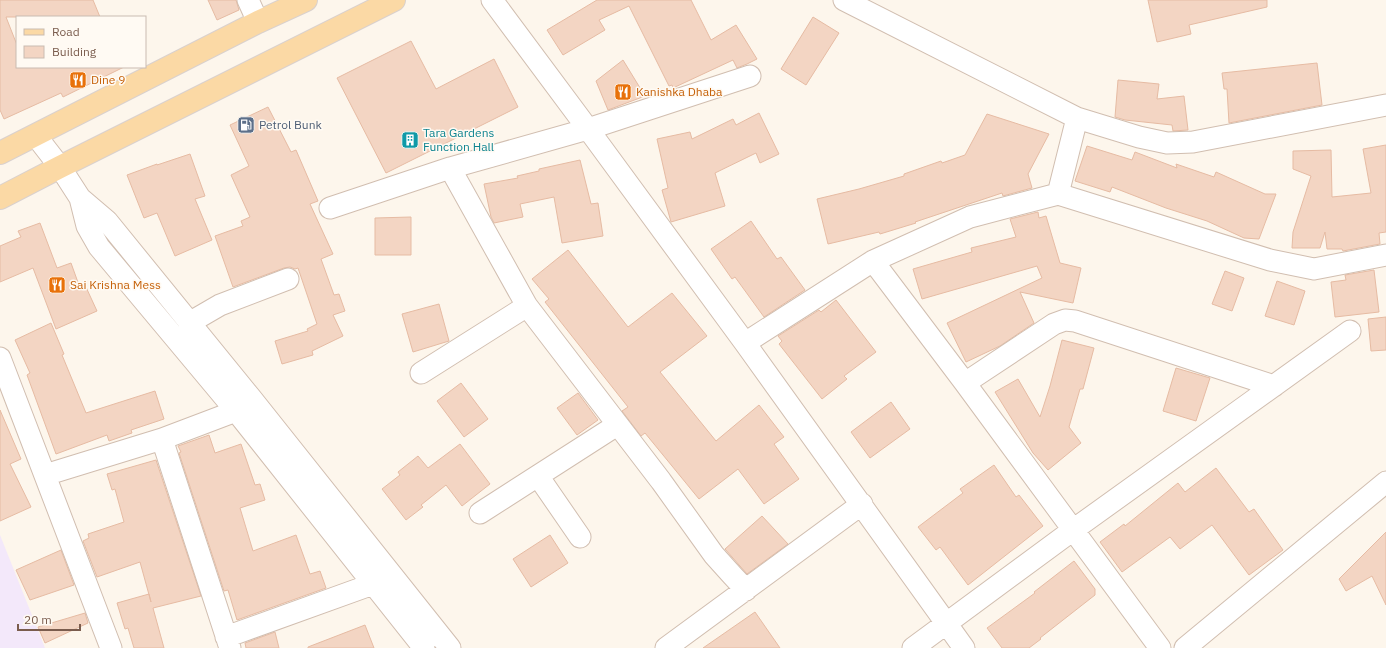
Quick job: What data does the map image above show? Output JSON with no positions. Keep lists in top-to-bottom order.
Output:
{
  "places": {
    "restaurant": ["Dine 9", "Kanishka Dhaba", "Sai Krishna Mess"],
    "fuel station": ["Petrol Bunk"],
    "building": ["Tara Gardens Function Hall"]
  },
  "legend": ["Road", "Building"],
  "scale_bar": "20 m"
}
